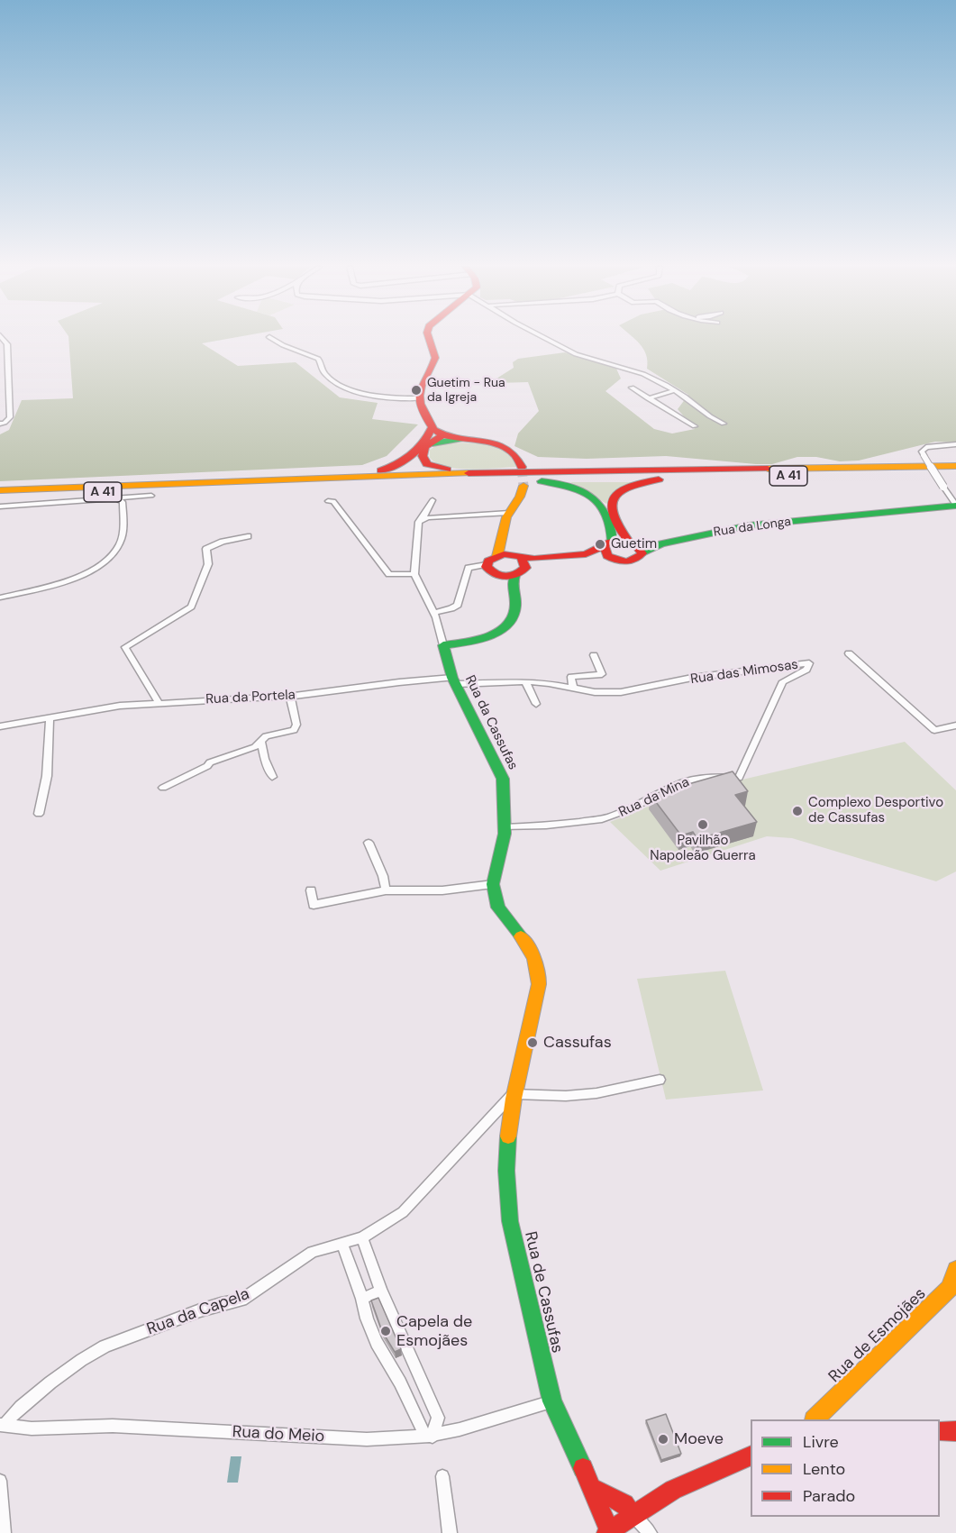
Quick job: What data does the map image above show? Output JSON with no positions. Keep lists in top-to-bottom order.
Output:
{
  "streets": {
    "main road": [
      "A 41",
      "Rua da Longa",
      "Rua da Cassufas",
      "Rua de Cassufas",
      "Rua de Esmojães"
    ],
    "street": [
      "Rua das Mimosas",
      "Rua da Portela",
      "Rua da Mina",
      "Rua da Capela",
      "Rua do Meio"
    ]
  },
  "crossings": [
    ["A 41", "Rua da Longa"],
    ["Rua das Mimosas", "Rua da Portela"],
    ["Rua das Mimosas", "Rua da Cassufas"],
    ["Rua das Mimosas", "Rua da Mina"],
    ["Rua da Portela", "Rua da Cassufas"],
    ["Rua da Cassufas", "Rua da Mina"],
    ["Rua da Cassufas", "Rua de Cassufas"],
    ["Rua da Cassufas", "Rua da Capela"],
    ["Rua de Cassufas", "Rua da Capela"],
    ["Rua de Cassufas", "Rua do Meio"],
    ["Rua da Capela", "Rua do Meio"]
  ],
  "places": [
    "Guetim - Rua da Igreja",
    "Guetim",
    "Complexo Desportivo de Cassufas",
    "Pavilhão Napoleão Guerra",
    "Cassufas",
    "Capela de Esmojães",
    "Moeve"
  ],
  "legend": ["Livre", "Lento", "Parado"]
}
